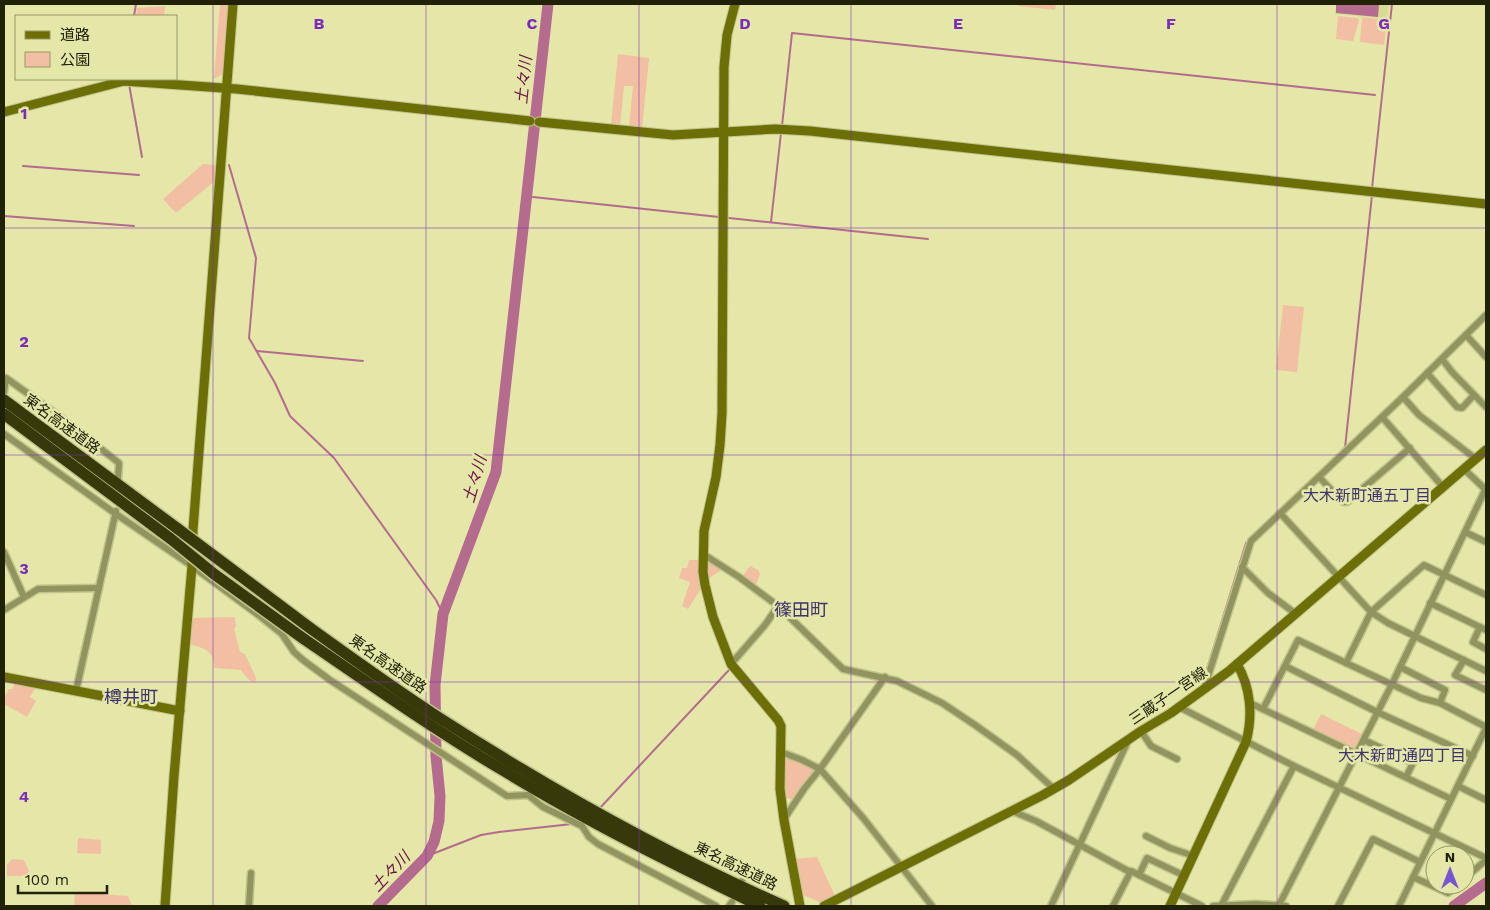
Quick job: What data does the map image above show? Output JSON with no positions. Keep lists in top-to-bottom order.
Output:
{
  "streets": {
    "highway": ["東名高速道路"],
    "street": ["三蔵子一宮線"]
  },
  "districts": [
    "大木新町通五丁目",
    "篠田町",
    "樽井町",
    "大木新町通四丁目"
  ],
  "water": ["土々川"],
  "legend": ["道路", "公園"],
  "scale_bar": "100 m",
  "north": "top",
  "grid": {
    "columns": [
      "B",
      "C",
      "D",
      "E",
      "F",
      "G"
    ],
    "rows": [
      "1",
      "2",
      "3",
      "4"
    ]
  }
}
